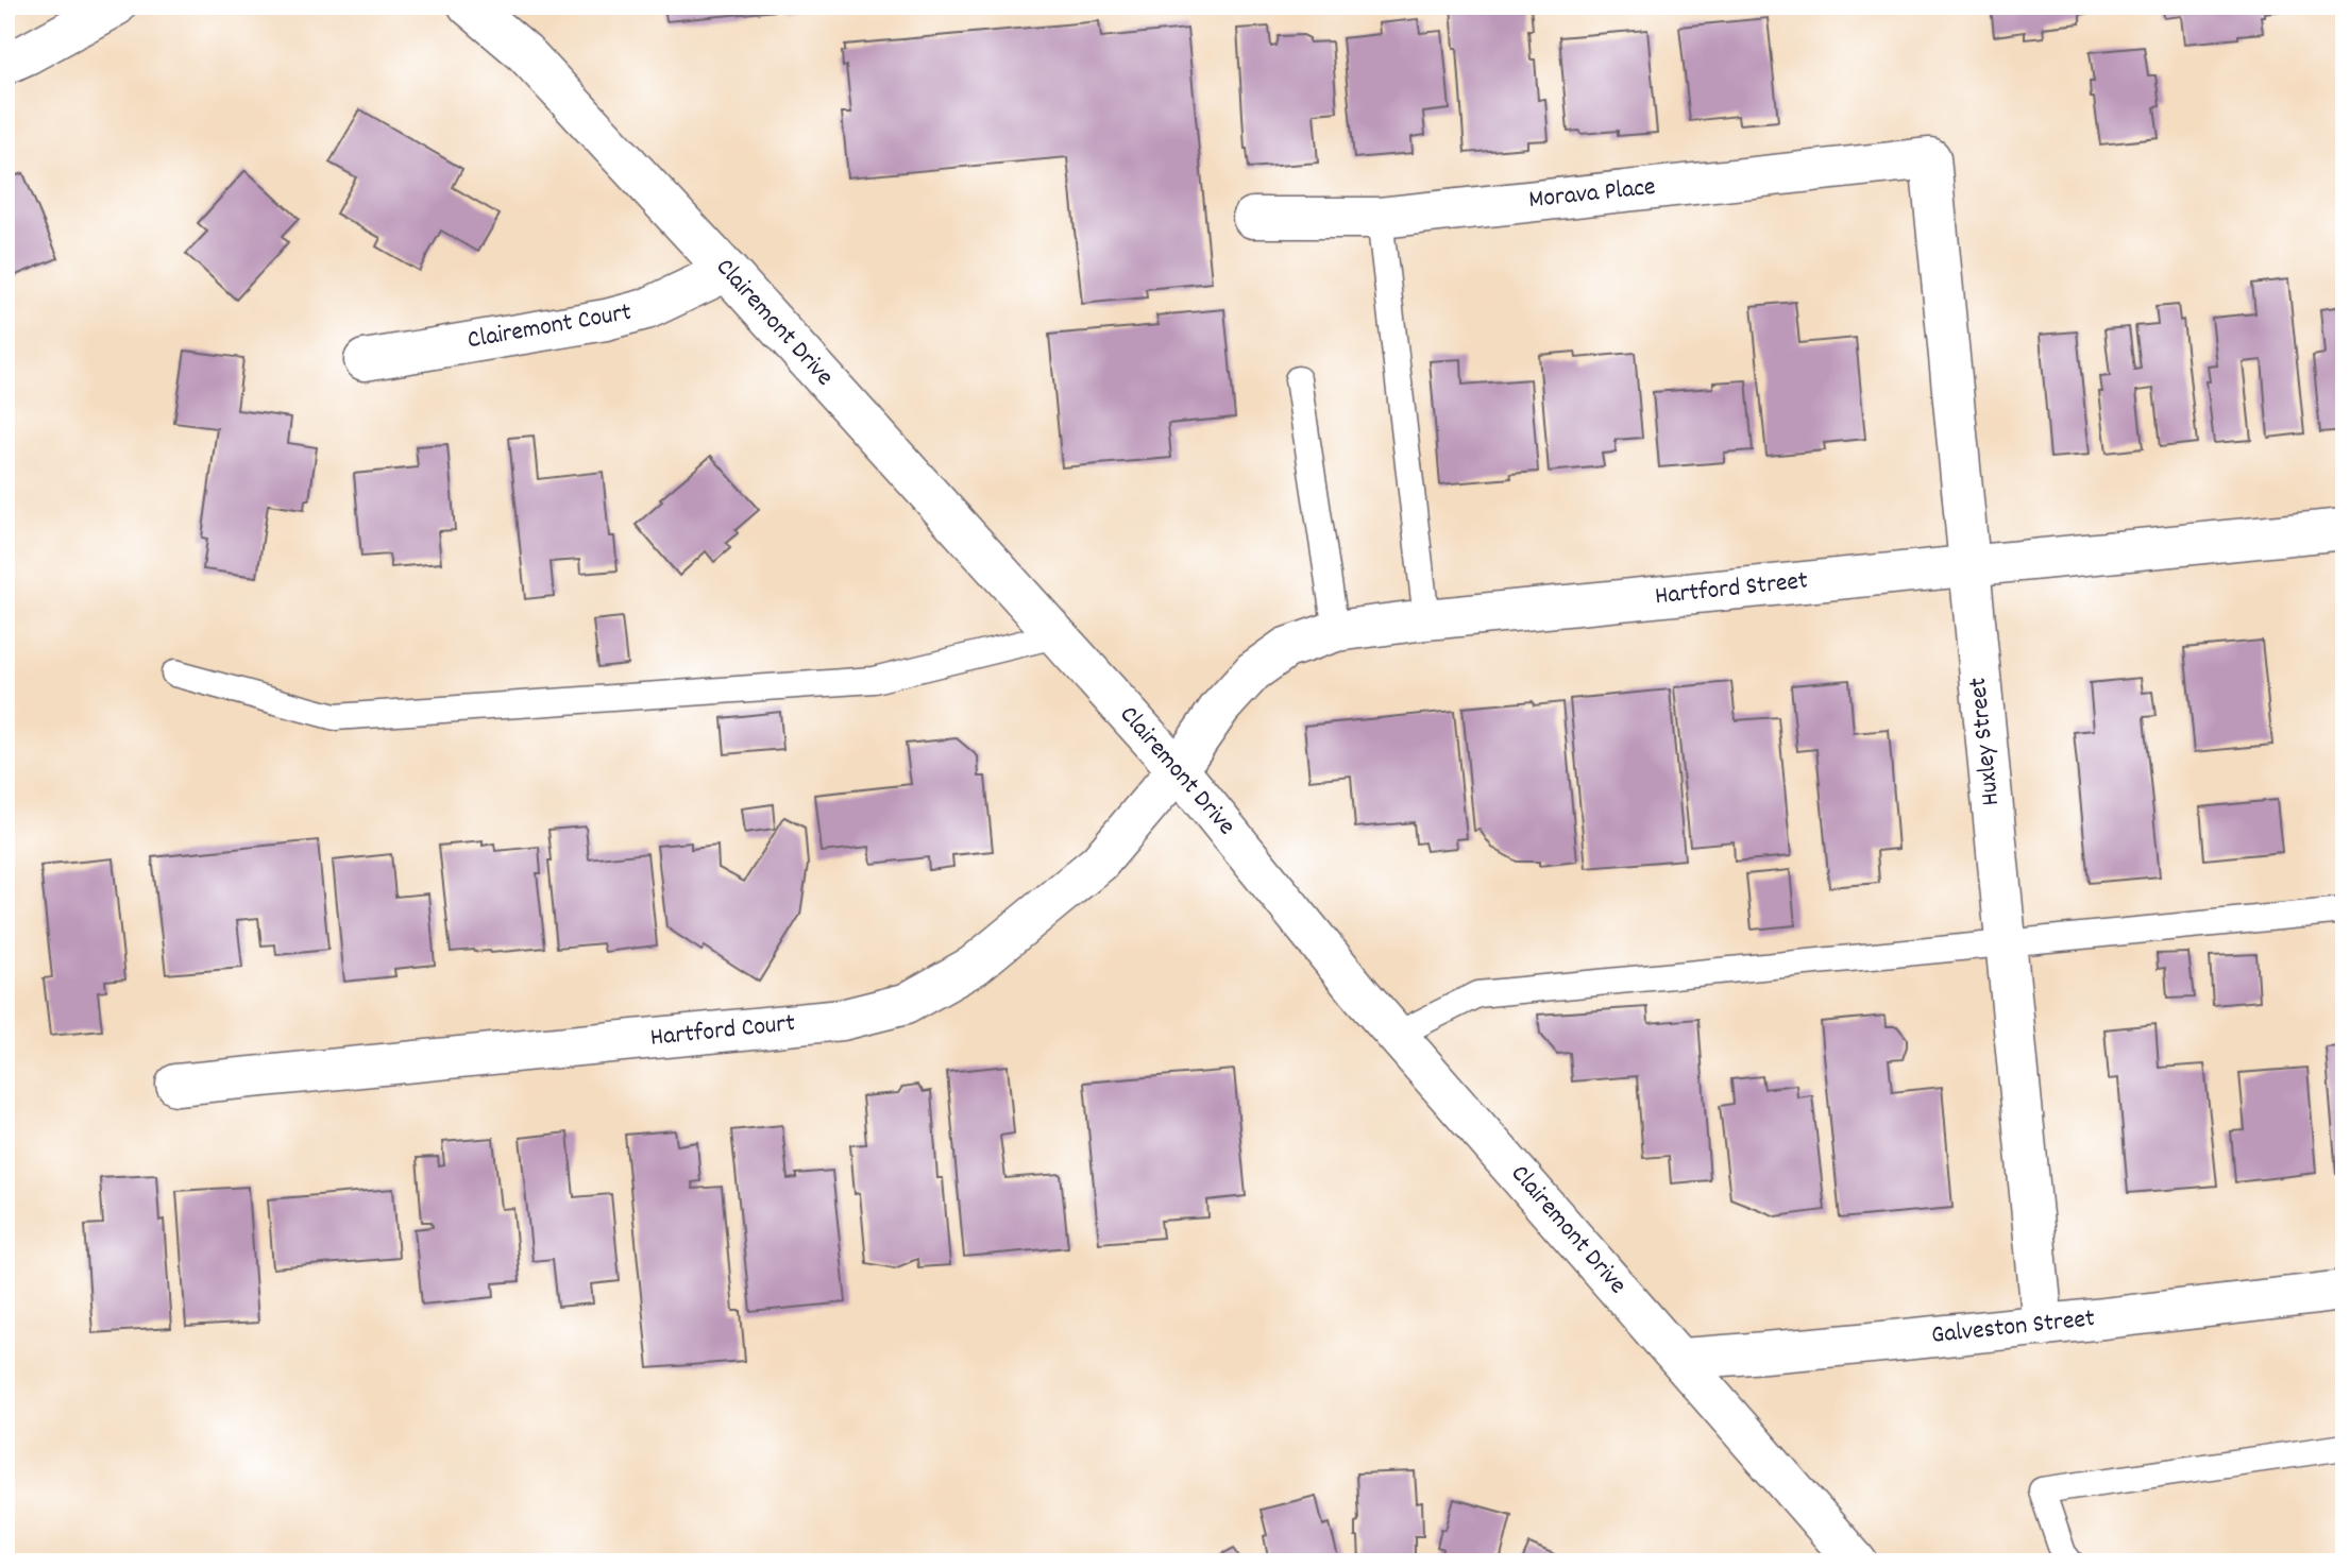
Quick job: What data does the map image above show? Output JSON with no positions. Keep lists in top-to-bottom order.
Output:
{
  "streets": {
    "street": [
      "Morava Place",
      "Clairemont Drive",
      "Clairemont Court",
      "Hartford Street",
      "Huxley Street",
      "Hartford Court",
      "Galveston Street"
    ]
  },
  "crossings": [
    ["Morava Place", "Huxley Street"],
    ["Clairemont Drive", "Clairemont Court"],
    ["Clairemont Drive", "Hartford Street"],
    ["Clairemont Drive", "Hartford Court"],
    ["Clairemont Drive", "Galveston Street"],
    ["Hartford Street", "Huxley Street"],
    ["Hartford Street", "Hartford Court"],
    ["Huxley Street", "Galveston Street"]
  ]
}
